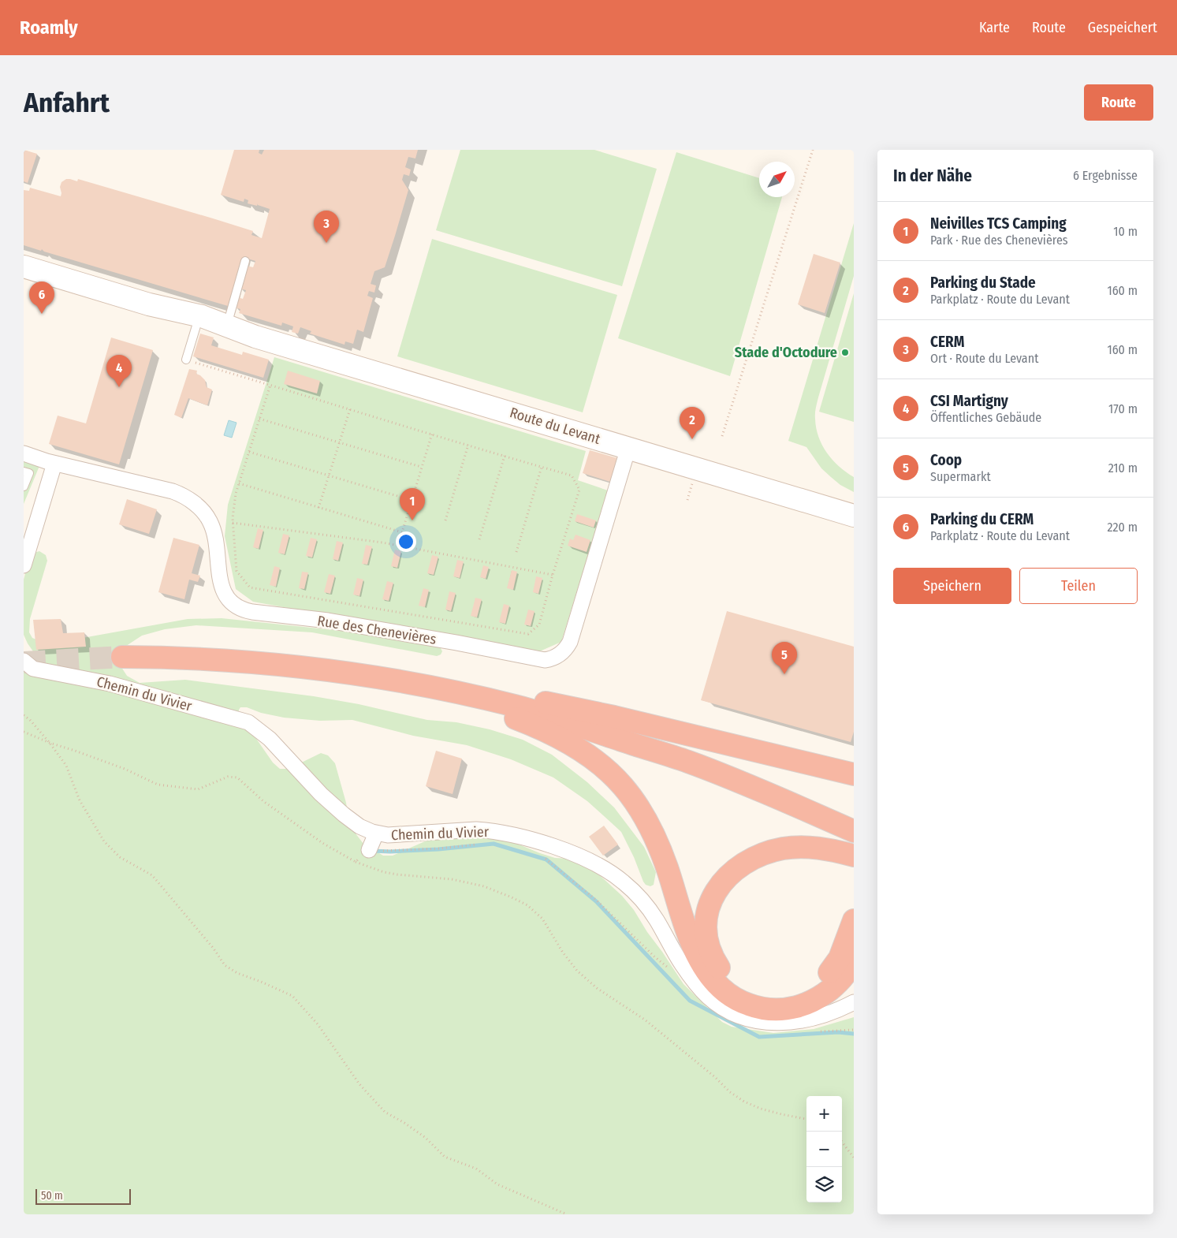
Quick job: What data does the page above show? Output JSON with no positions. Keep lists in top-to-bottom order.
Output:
{
  "streets": {
    "street": ["Route du Levant", "Rue des Chenevières", "Chemin du Vivier"]
  },
  "crossings": [
    ["Route du Levant", "Rue des Chenevières"]
  ],
  "places": ["Stade d'Octodure"],
  "scale_bar": "50 m",
  "north": "top right",
  "page": {
    "header": "Roamly",
    "nav": ["Karte", "Route", "Gespeichert"],
    "buttons": [
      "Route",
      ["Speichern", "Teilen"]
    ],
    "title": "Anfahrt",
    "heading": ["In der Nähe", "6 Ergebnisse"],
    "list": [
      {
        "mark": "1",
        "name": "Neivilles TCS Camping",
        "note": "Park · Rue des Chenevières",
        "value": "10 m"
      },
      {
        "mark": "2",
        "name": "Parking du Stade",
        "note": "Parkplatz · Route du Levant",
        "value": "160 m"
      },
      {
        "mark": "3",
        "name": "CERM",
        "note": "Ort · Route du Levant",
        "value": "160 m"
      },
      {
        "mark": "4",
        "name": "CSI Martigny",
        "note": "Öffentliches Gebäude",
        "value": "170 m"
      },
      {
        "mark": "5",
        "name": "Coop",
        "note": "Supermarkt",
        "value": "210 m"
      },
      {
        "mark": "6",
        "name": "Parking du CERM",
        "note": "Parkplatz · Route du Levant",
        "value": "220 m"
      }
    ],
    "pins": [
      "3",
      "6",
      "4",
      "2",
      "1",
      "5"
    ],
    "map_buttons": ["+", "−"],
    "scale": "50 m"
  }
}
